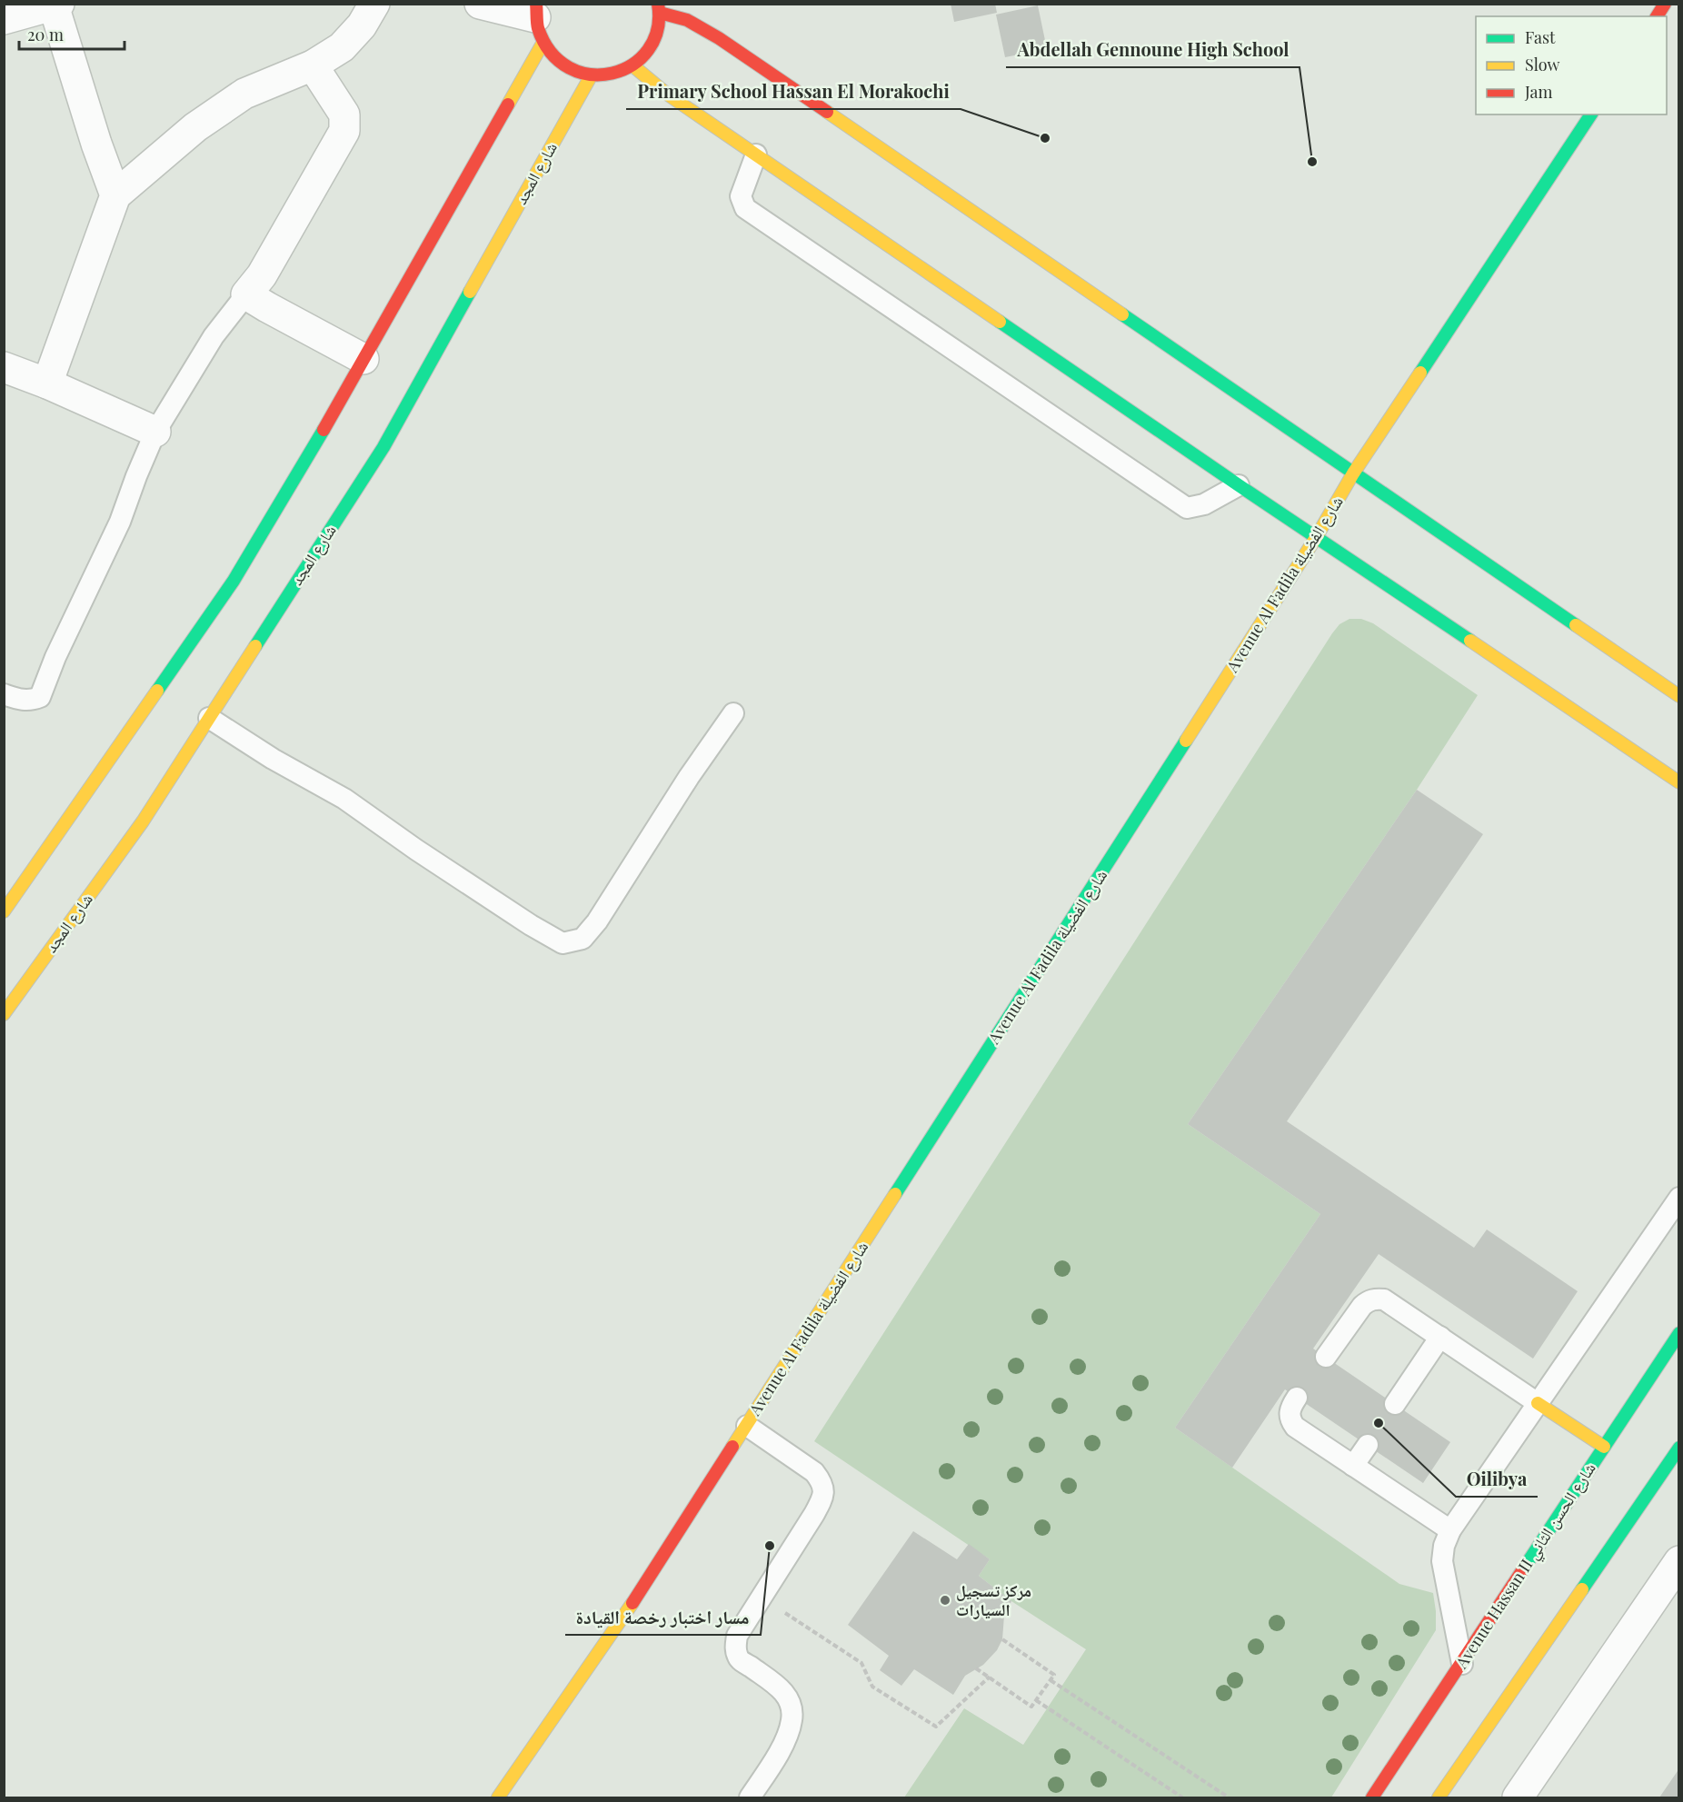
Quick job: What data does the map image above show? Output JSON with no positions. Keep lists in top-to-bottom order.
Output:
{
  "streets": {
    "street": ["شارع المجد", "Avenue Al Fadila شارع الفضيلة", "Avenue Hassan II شارع الحسن الثاني"]
  },
  "places": [
    "Primary School Hassan El Morakochi",
    "Abdellah Gennoune High School",
    "Oilibya",
    "مسار اختبار رخصة القيادة",
    "مركز تسجيل السيارات"
  ],
  "legend": ["Fast", "Slow", "Jam"],
  "scale_bar": "20 m"
}
